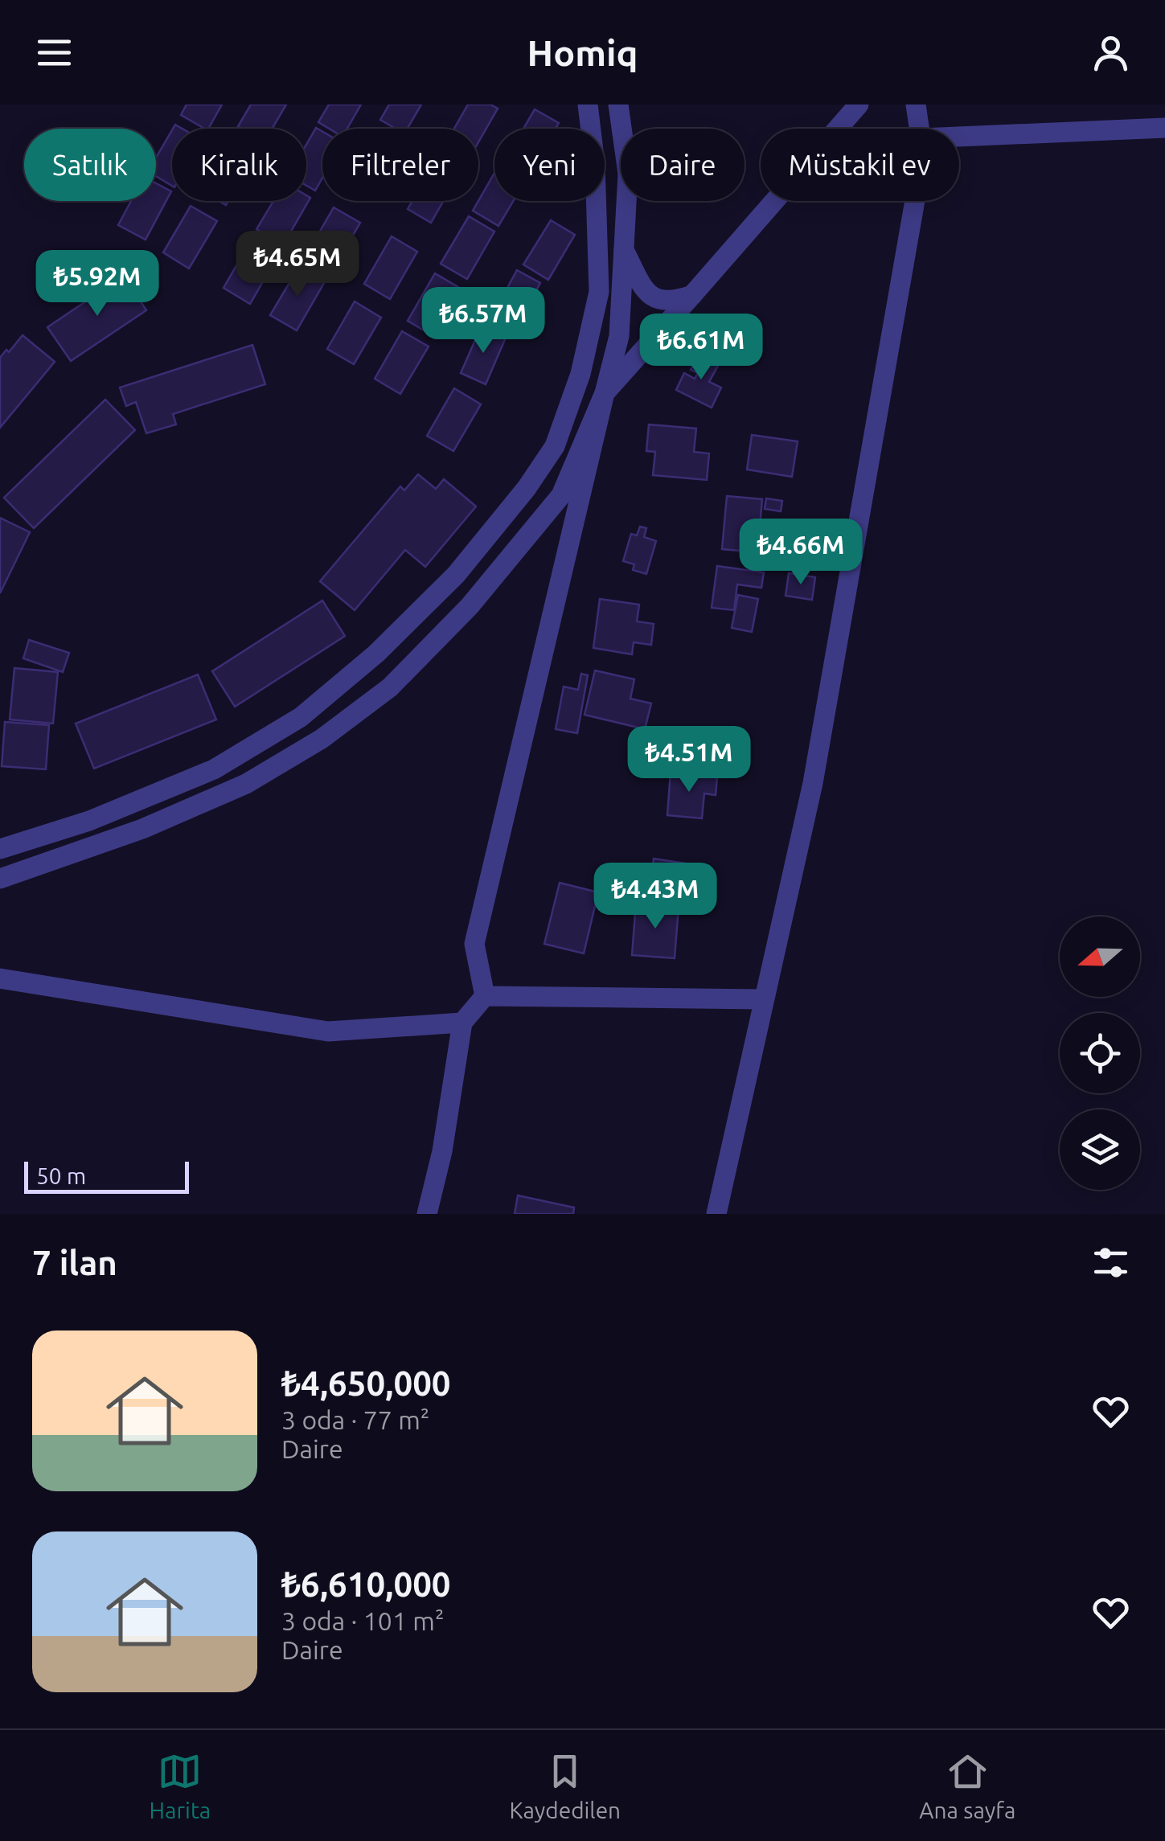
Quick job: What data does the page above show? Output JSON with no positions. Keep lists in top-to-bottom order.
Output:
{
  "scale_bar": "50 m",
  "north": "left",
  "page": {
    "header": "Homiq",
    "chip": [
      "Satılık",
      "Kiralık",
      "Filtreler",
      "Yeni",
      "Daire",
      "Müstakil ev"
    ],
    "price": [
      "₺4.65M",
      "₺5.92M",
      "₺6.57M",
      "₺6.61M",
      "₺4.66M",
      "₺4.51M",
      "₺4.43M"
    ],
    "scale": "50 m",
    "heading": "7 ilan",
    "list": [
      {
        "name": "₺4,650,000",
        "note": "3 oda · 77 m² · Daire"
      },
      {
        "name": "₺6,610,000",
        "note": "3 oda · 101 m² · Daire"
      }
    ],
    "tabs": ["Harita", "Kaydedilen", "Ana sayfa"]
  }
}
